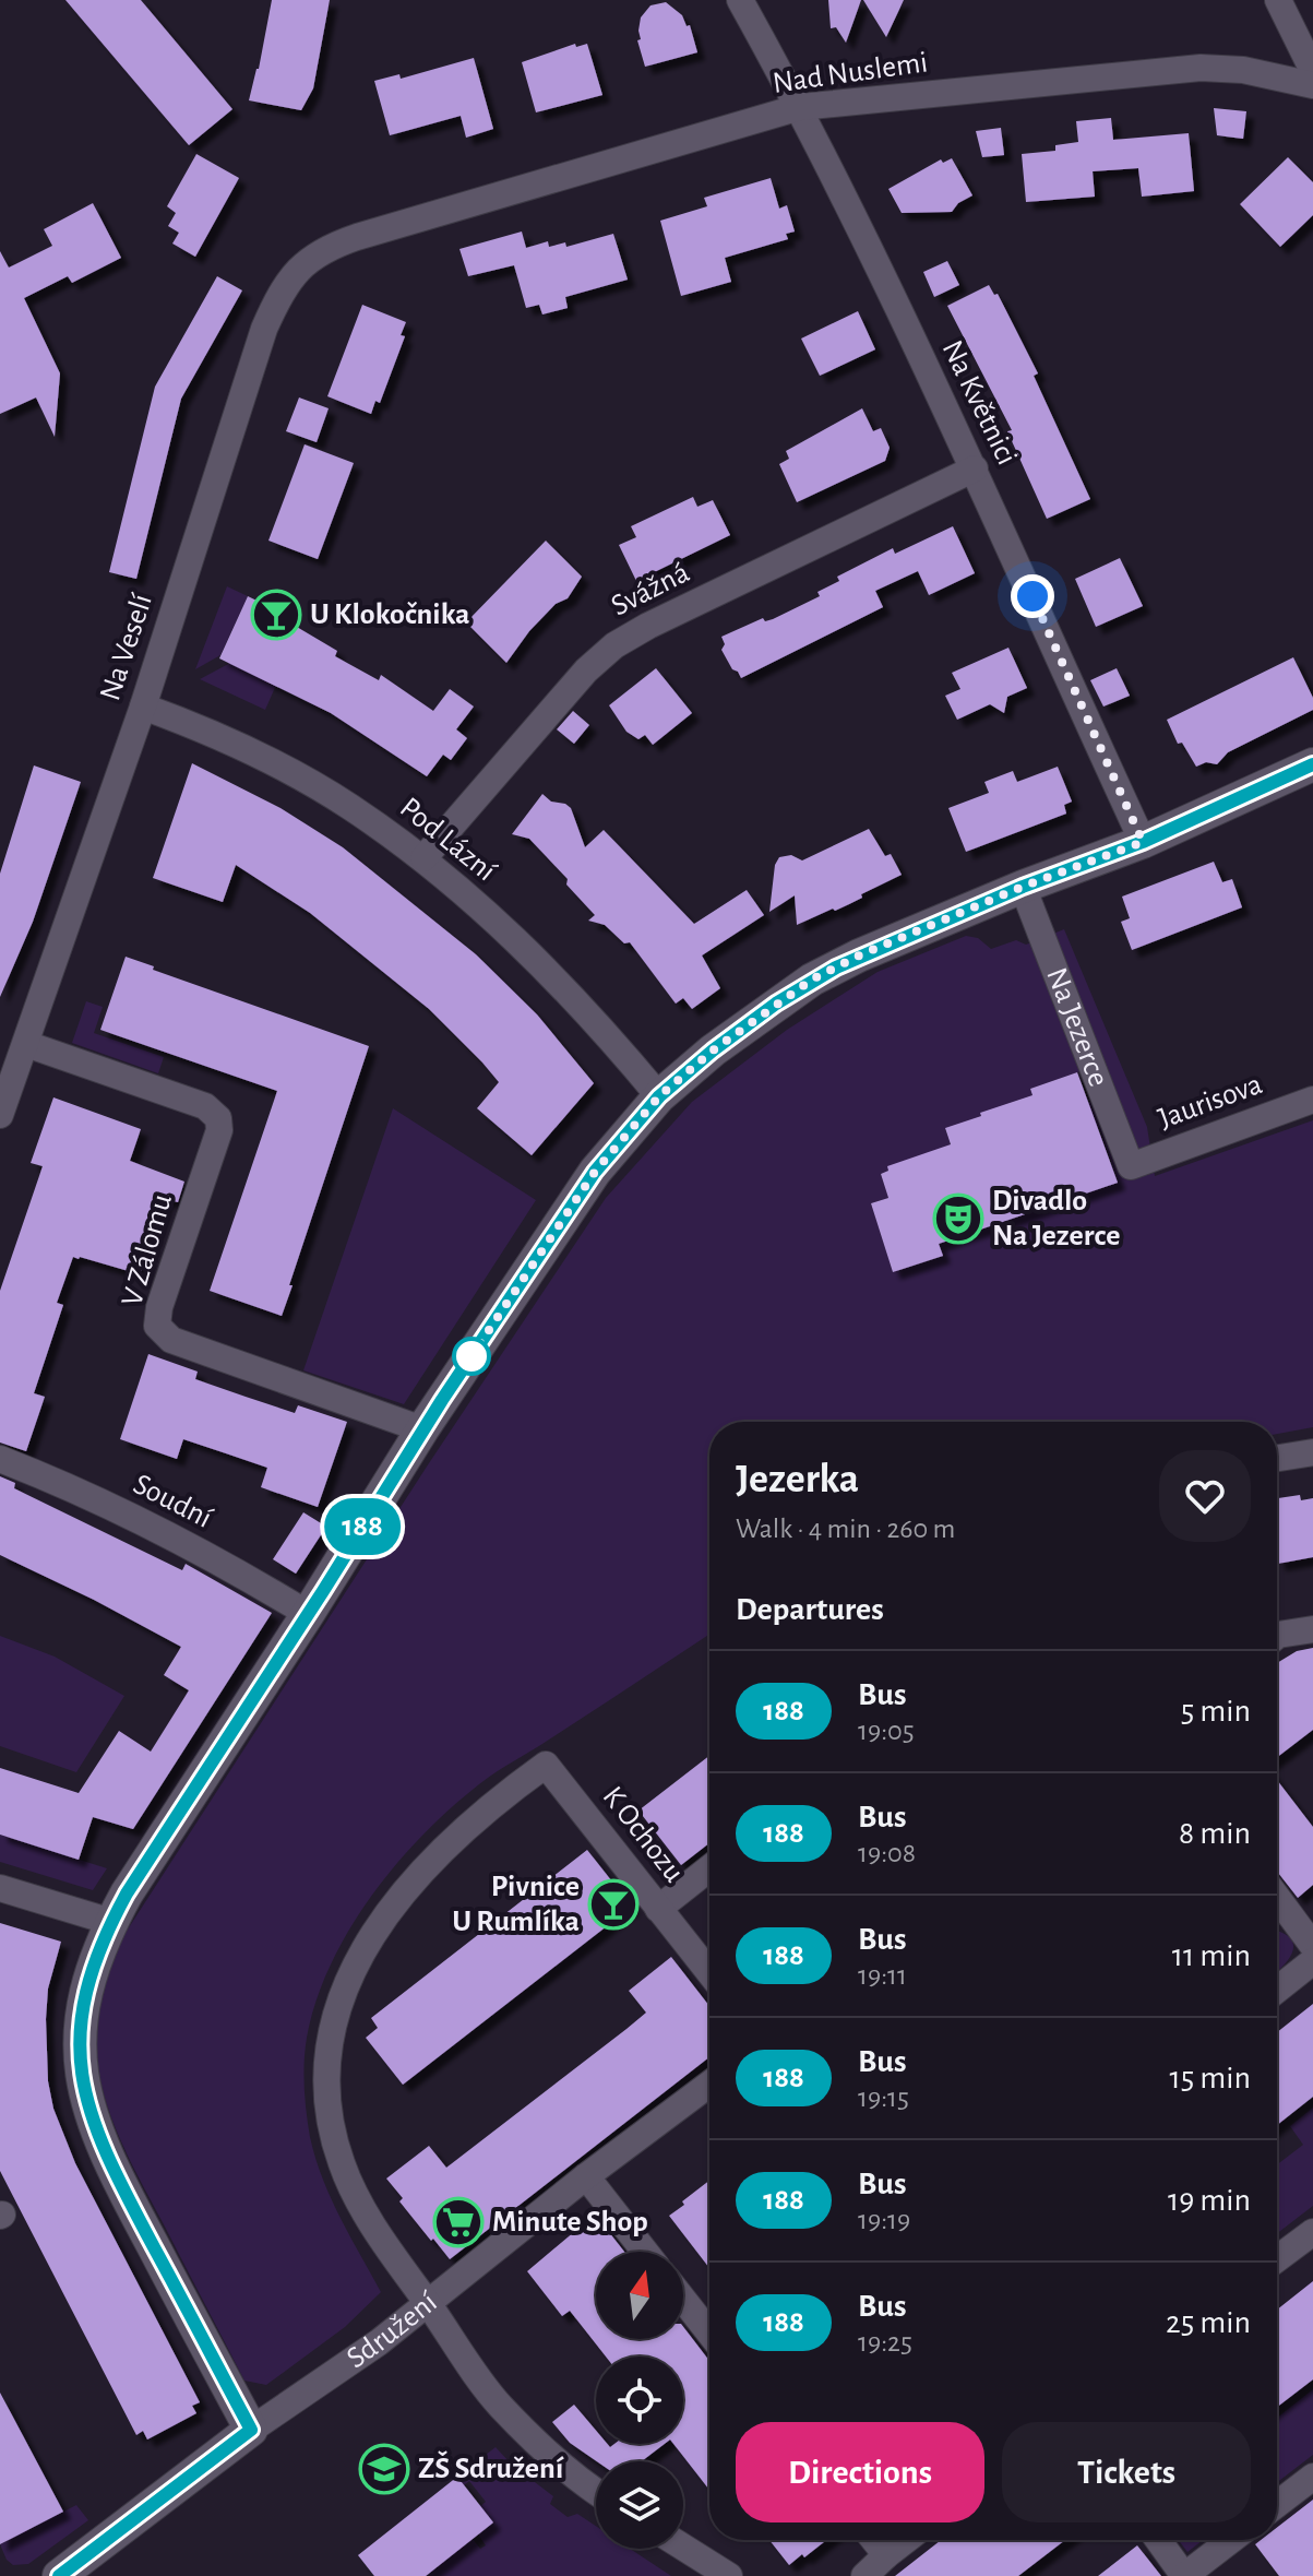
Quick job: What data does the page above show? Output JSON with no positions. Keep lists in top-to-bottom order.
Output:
{
  "streets": {
    "street": [
      "Nad Nuslemi",
      "Na Květnici",
      "Svážná",
      "Na Veselí",
      "Pod Lázní",
      "Na Jezerce",
      "Jaurisova",
      "V Zálomu",
      "Soudní",
      "K Ochozu",
      "Sdružení"
    ]
  },
  "crossings": [
    ["Nad Nuslemi", "Na Květnici"],
    ["Nad Nuslemi", "Na Veselí"],
    ["Na Květnici", "Svážná"],
    ["Svážná", "Pod Lázní"],
    ["Na Veselí", "Pod Lázní"],
    ["Na Veselí", "V Zálomu"],
    ["Na Jezerce", "Jaurisova"],
    ["K Ochozu", "Sdružení"]
  ],
  "places": {
    "bar": ["U Klokočnika", "Pivnice U Rumlíka"],
    "theatre": ["Divadlo Na Jezerce"],
    "supermarket": ["Minute Shop"],
    "school or university": ["ZŠ Sdružení"]
  },
  "lines": ["bus line 188"],
  "north": "top",
  "page": {
    "on_map": "188",
    "heading": [
      ["Jezerka", "Walk · 4 min · 260 m"],
      "Departures"
    ],
    "list": [
      {
        "mark": "188",
        "name": "Bus",
        "note": "19:05",
        "value": "5 min"
      },
      {
        "mark": "188",
        "name": "Bus",
        "note": "19:08",
        "value": "8 min"
      },
      {
        "mark": "188",
        "name": "Bus",
        "note": "19:11",
        "value": "11 min"
      },
      {
        "mark": "188",
        "name": "Bus",
        "note": "19:15",
        "value": "15 min"
      },
      {
        "mark": "188",
        "name": "Bus",
        "note": "19:19",
        "value": "19 min"
      },
      {
        "mark": "188",
        "name": "Bus",
        "note": "19:25",
        "value": "25 min"
      }
    ],
    "buttons": ["Directions", "Tickets"]
  }
}
